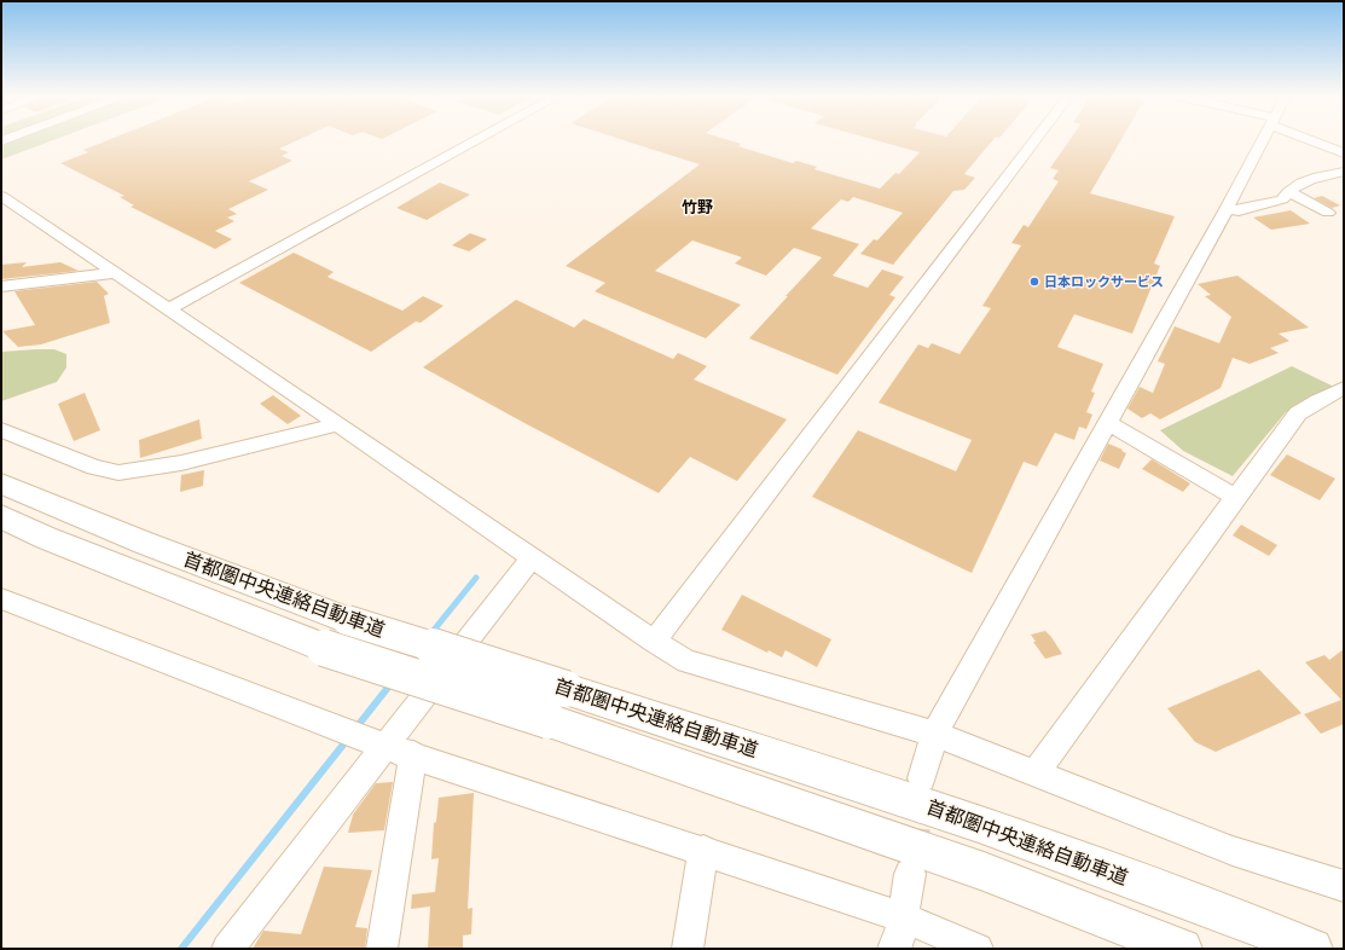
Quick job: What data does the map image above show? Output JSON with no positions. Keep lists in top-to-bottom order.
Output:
{
  "streets": {
    "highway": ["首都圏中央連絡自動車道"]
  },
  "districts": ["竹野"],
  "places": ["日本ロックサービス"]
}
